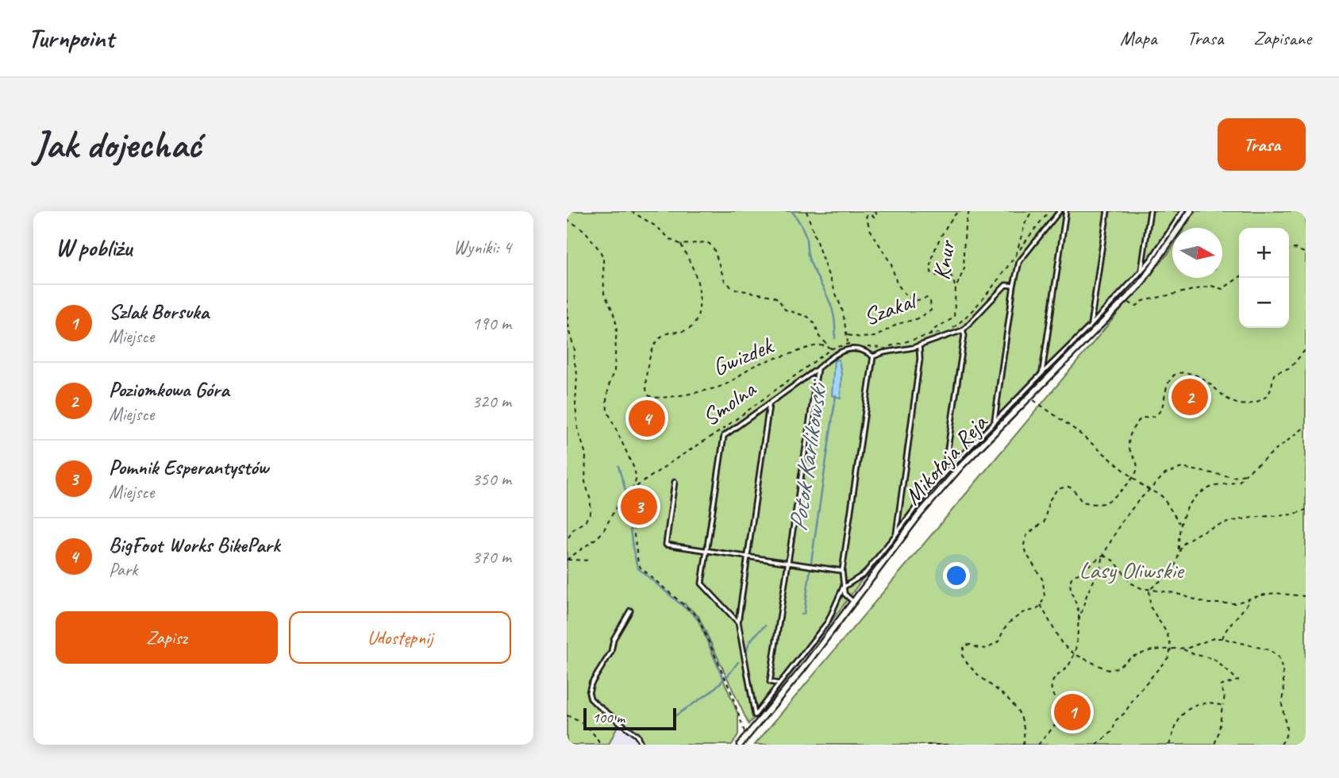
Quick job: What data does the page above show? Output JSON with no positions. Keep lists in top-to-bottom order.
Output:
{
  "streets": {
    "street": ["Mikołaja Reja"],
    "path": [
      "Knur",
      "Szakal",
      "Gwizdek",
      "Smolna"
    ]
  },
  "crossings": [
    ["Gwizdek", "Smolna"]
  ],
  "water": ["Potok Karlikowski"],
  "parks": ["Lasy Oliwskie"],
  "scale_bar": "100 m",
  "north": "right",
  "page": {
    "header": "Turnpoint",
    "nav": ["Mapa", "Trasa", "Zapisane"],
    "buttons": [
      "Trasa",
      ["Zapisz", "Udostępnij"]
    ],
    "title": "Jak dojechać",
    "heading": ["W pobliżu", "Wyniki: 4"],
    "map_buttons": ["+", "−"],
    "list": [
      {
        "mark": "1",
        "name": "Szlak Borsuka",
        "note": "Miejsce",
        "value": "190 m"
      },
      {
        "mark": "2",
        "name": "Poziomkowa Góra",
        "note": "Miejsce",
        "value": "320 m"
      },
      {
        "mark": "3",
        "name": "Pomnik Esperantystów",
        "note": "Miejsce",
        "value": "350 m"
      },
      {
        "mark": "4",
        "name": "BigFoot Works BikePark",
        "note": "Park",
        "value": "370 m"
      }
    ],
    "pins": [
      "2",
      "4",
      "3",
      "1"
    ],
    "scale": "100 m"
  }
}
